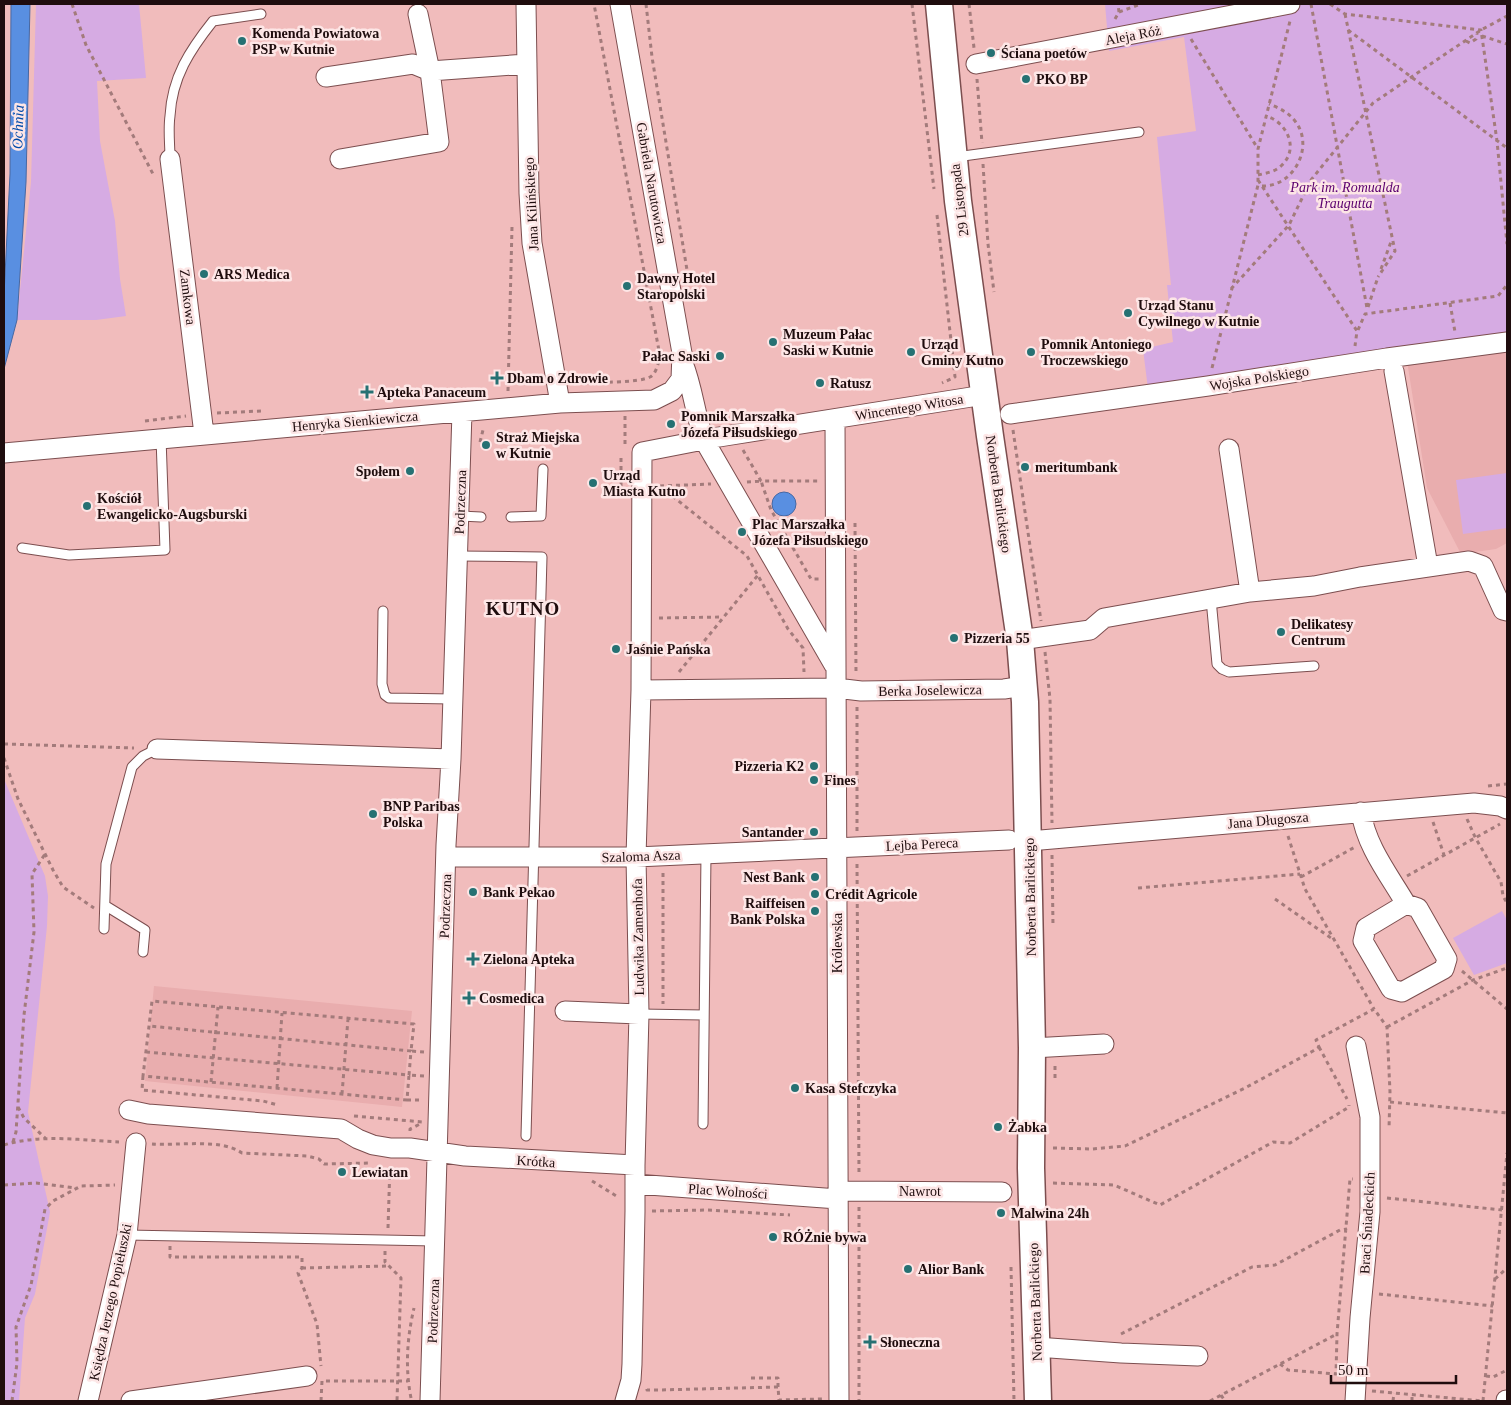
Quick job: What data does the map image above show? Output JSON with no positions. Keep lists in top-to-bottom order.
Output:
{
  "streets": {
    "street": [
      "Aleja Róż",
      "Gabriela Narutowicza",
      "29 Listopada",
      "Jana Kilińskiego",
      "Zamkowa",
      "Wojska Polskiego",
      "Wincentego Witosa",
      "Henryka Sienkiewicza",
      "Norberta Barlickiego",
      "Podrzeczna",
      "Berka Joselewicza",
      "Jana Długosza",
      "Lejba Pereca",
      "Szaloma Asza",
      "Ludwika Zamenhofa",
      "Królewska",
      "Krótka",
      "Plac Wolności",
      "Nawrot",
      "Braci Śniadeckich",
      "Księdza Jerzego Popiełuszki"
    ]
  },
  "crossings": [
    ["Gabriela Narutowicza", "Henryka Sienkiewicza"],
    ["29 Listopada", "Wincentego Witosa"],
    ["29 Listopada", "Norberta Barlickiego"],
    ["Jana Kilińskiego", "Henryka Sienkiewicza"],
    ["Zamkowa", "Henryka Sienkiewicza"],
    ["Wincentego Witosa", "Norberta Barlickiego"],
    ["Henryka Sienkiewicza", "Podrzeczna"],
    ["Norberta Barlickiego", "Berka Joselewicza"],
    ["Norberta Barlickiego", "Jana Długosza"],
    ["Norberta Barlickiego", "Lejba Pereca"],
    ["Podrzeczna", "Szaloma Asza"],
    ["Podrzeczna", "Krótka"],
    ["Berka Joselewicza", "Królewska"],
    ["Jana Długosza", "Lejba Pereca"],
    ["Lejba Pereca", "Szaloma Asza"],
    ["Lejba Pereca", "Królewska"],
    ["Szaloma Asza", "Ludwika Zamenhofa"],
    ["Szaloma Asza", "Królewska"],
    ["Ludwika Zamenhofa", "Krótka"],
    ["Ludwika Zamenhofa", "Plac Wolności"],
    ["Królewska", "Plac Wolności"],
    ["Królewska", "Nawrot"],
    ["Plac Wolności", "Nawrot"]
  ],
  "districts": ["KUTNO"],
  "water": ["Ochnia"],
  "parks": ["Park im. Romualda Traugutta"],
  "places": {
    "other": [
      "Komenda Powiatowa PSP w Kutnie",
      "Ściana poetów",
      "PKO BP",
      "ARS Medica",
      "Dawny Hotel Staropolski",
      "Urząd Stanu Cywilnego w Kutnie",
      "Muzeum Pałac Saski w Kutnie",
      "Urząd Gminy Kutno",
      "Pomnik Antoniego Troczewskiego",
      "Pałac Saski",
      "Ratusz",
      "Pomnik Marszałka Józefa Piłsudskiego",
      "Straż Miejska w Kutnie",
      "meritumbank",
      "Społem",
      "Urząd Miasta Kutno",
      "Kościół Ewangelicko-Augsburski",
      "Plac Marszałka Józefa Piłsudskiego",
      "Delikatesy Centrum",
      "Pizzeria 55",
      "Jaśnie Pańska",
      "Pizzeria K2",
      "Fines",
      "BNP Paribas Polska",
      "Santander",
      "Nest Bank",
      "Bank Pekao",
      "Crédit Agricole",
      "Raiffeisen Bank Polska",
      "Kasa Stefczyka",
      "Żabka",
      "Lewiatan",
      "Malwina 24h",
      "RÓŻnie bywa",
      "Alior Bank"
    ],
    "health": [
      "Dbam o Zdrowie",
      "Apteka Panaceum",
      "Zielona Apteka",
      "Cosmedica",
      "Słoneczna"
    ]
  },
  "scale_bar": "50 m"
}
